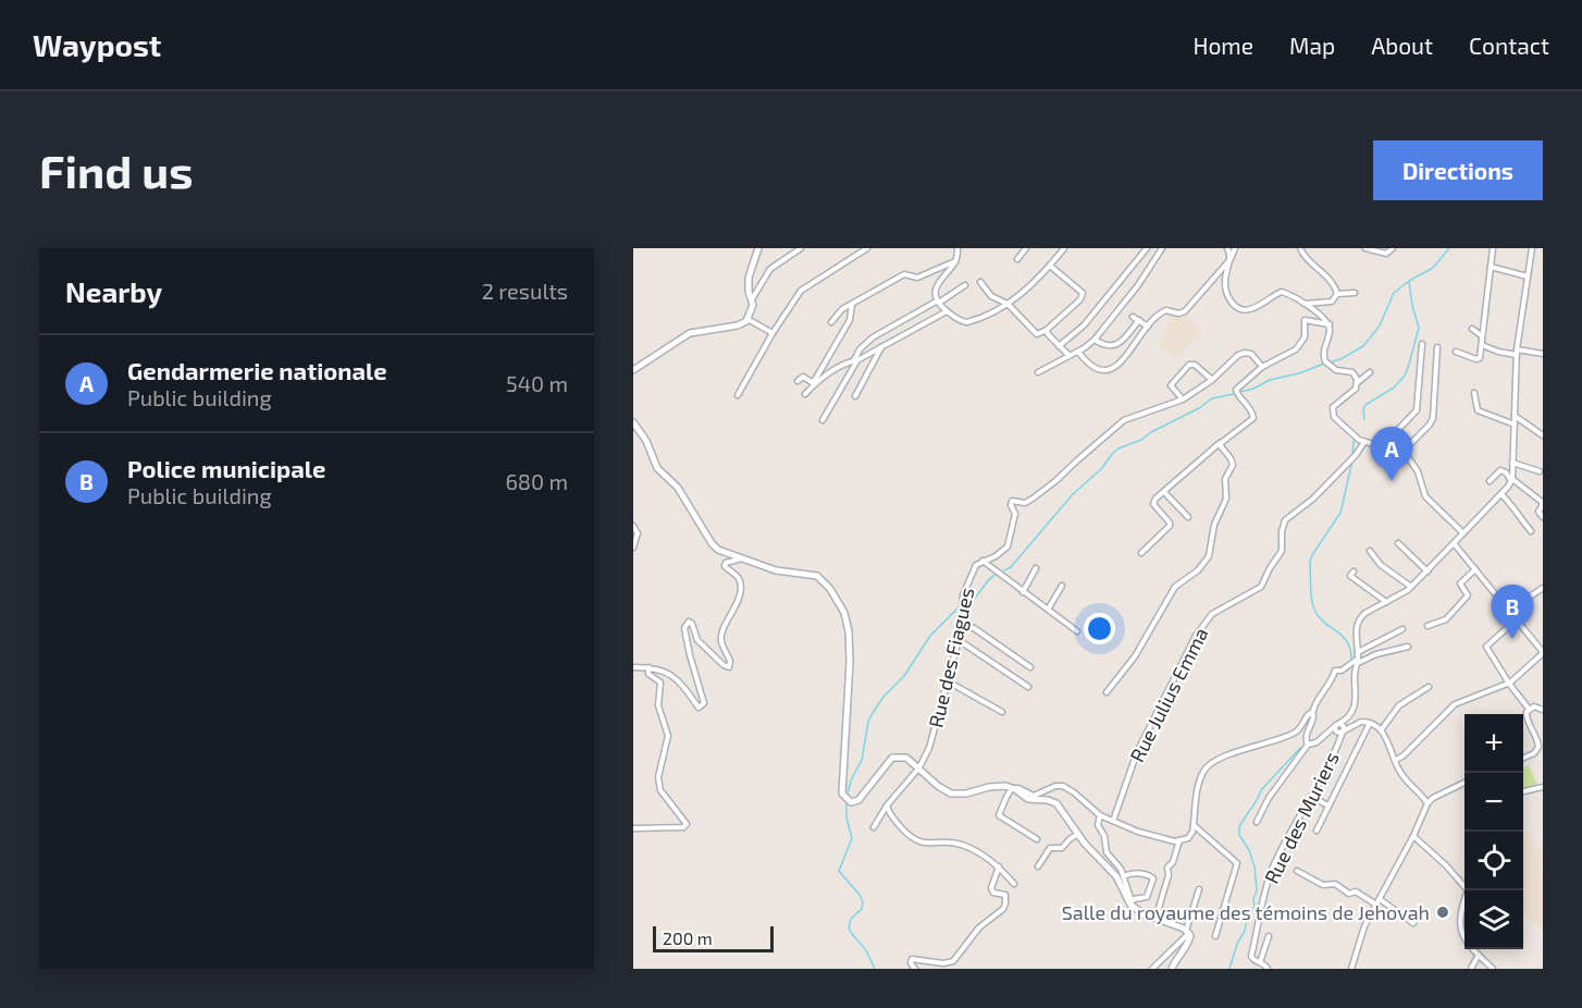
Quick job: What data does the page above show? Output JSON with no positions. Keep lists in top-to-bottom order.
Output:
{
  "streets": {
    "street": ["Rue des Fiagues", "Rue Julius Emma", "Rue des Muriers"]
  },
  "places": ["Salle du royaume des témoins de Jehovah"],
  "scale_bar": "200 m",
  "page": {
    "header": "Waypost",
    "nav": [
      "Home",
      "Map",
      "About",
      "Contact"
    ],
    "buttons": "Directions",
    "title": "Find us",
    "heading": ["Nearby", "2 results"],
    "list": [
      {
        "mark": "A",
        "name": "Gendarmerie nationale",
        "note": "Public building",
        "value": "540 m"
      },
      {
        "mark": "B",
        "name": "Police municipale",
        "note": "Public building",
        "value": "680 m"
      }
    ],
    "pins": ["A", "B"],
    "map_buttons": ["+", "−"],
    "scale": "200 m"
  }
}
